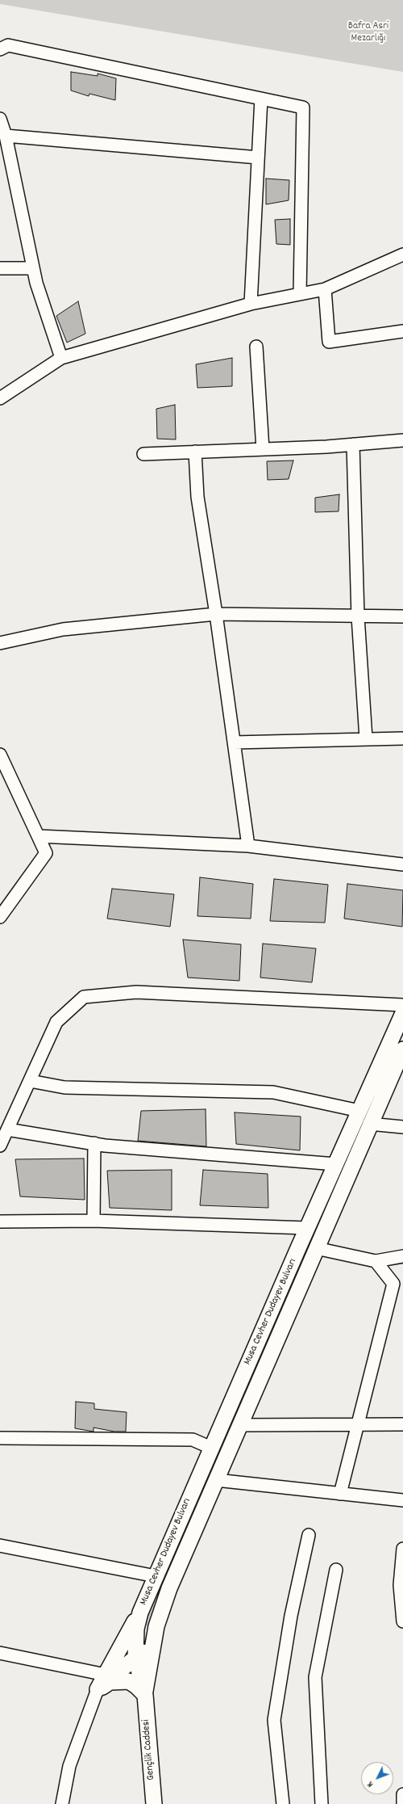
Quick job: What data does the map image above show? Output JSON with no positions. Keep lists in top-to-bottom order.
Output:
{
  "streets": {
    "main road": ["Musa Cevher Dudayev Bulvarı", "Gençlik Caddesi"]
  },
  "crossings": [
    ["Musa Cevher Dudayev Bulvarı", "Gençlik Caddesi"]
  ],
  "parks": ["Bafra Asri Mezarlığı"],
  "north": "bottom left"
}
